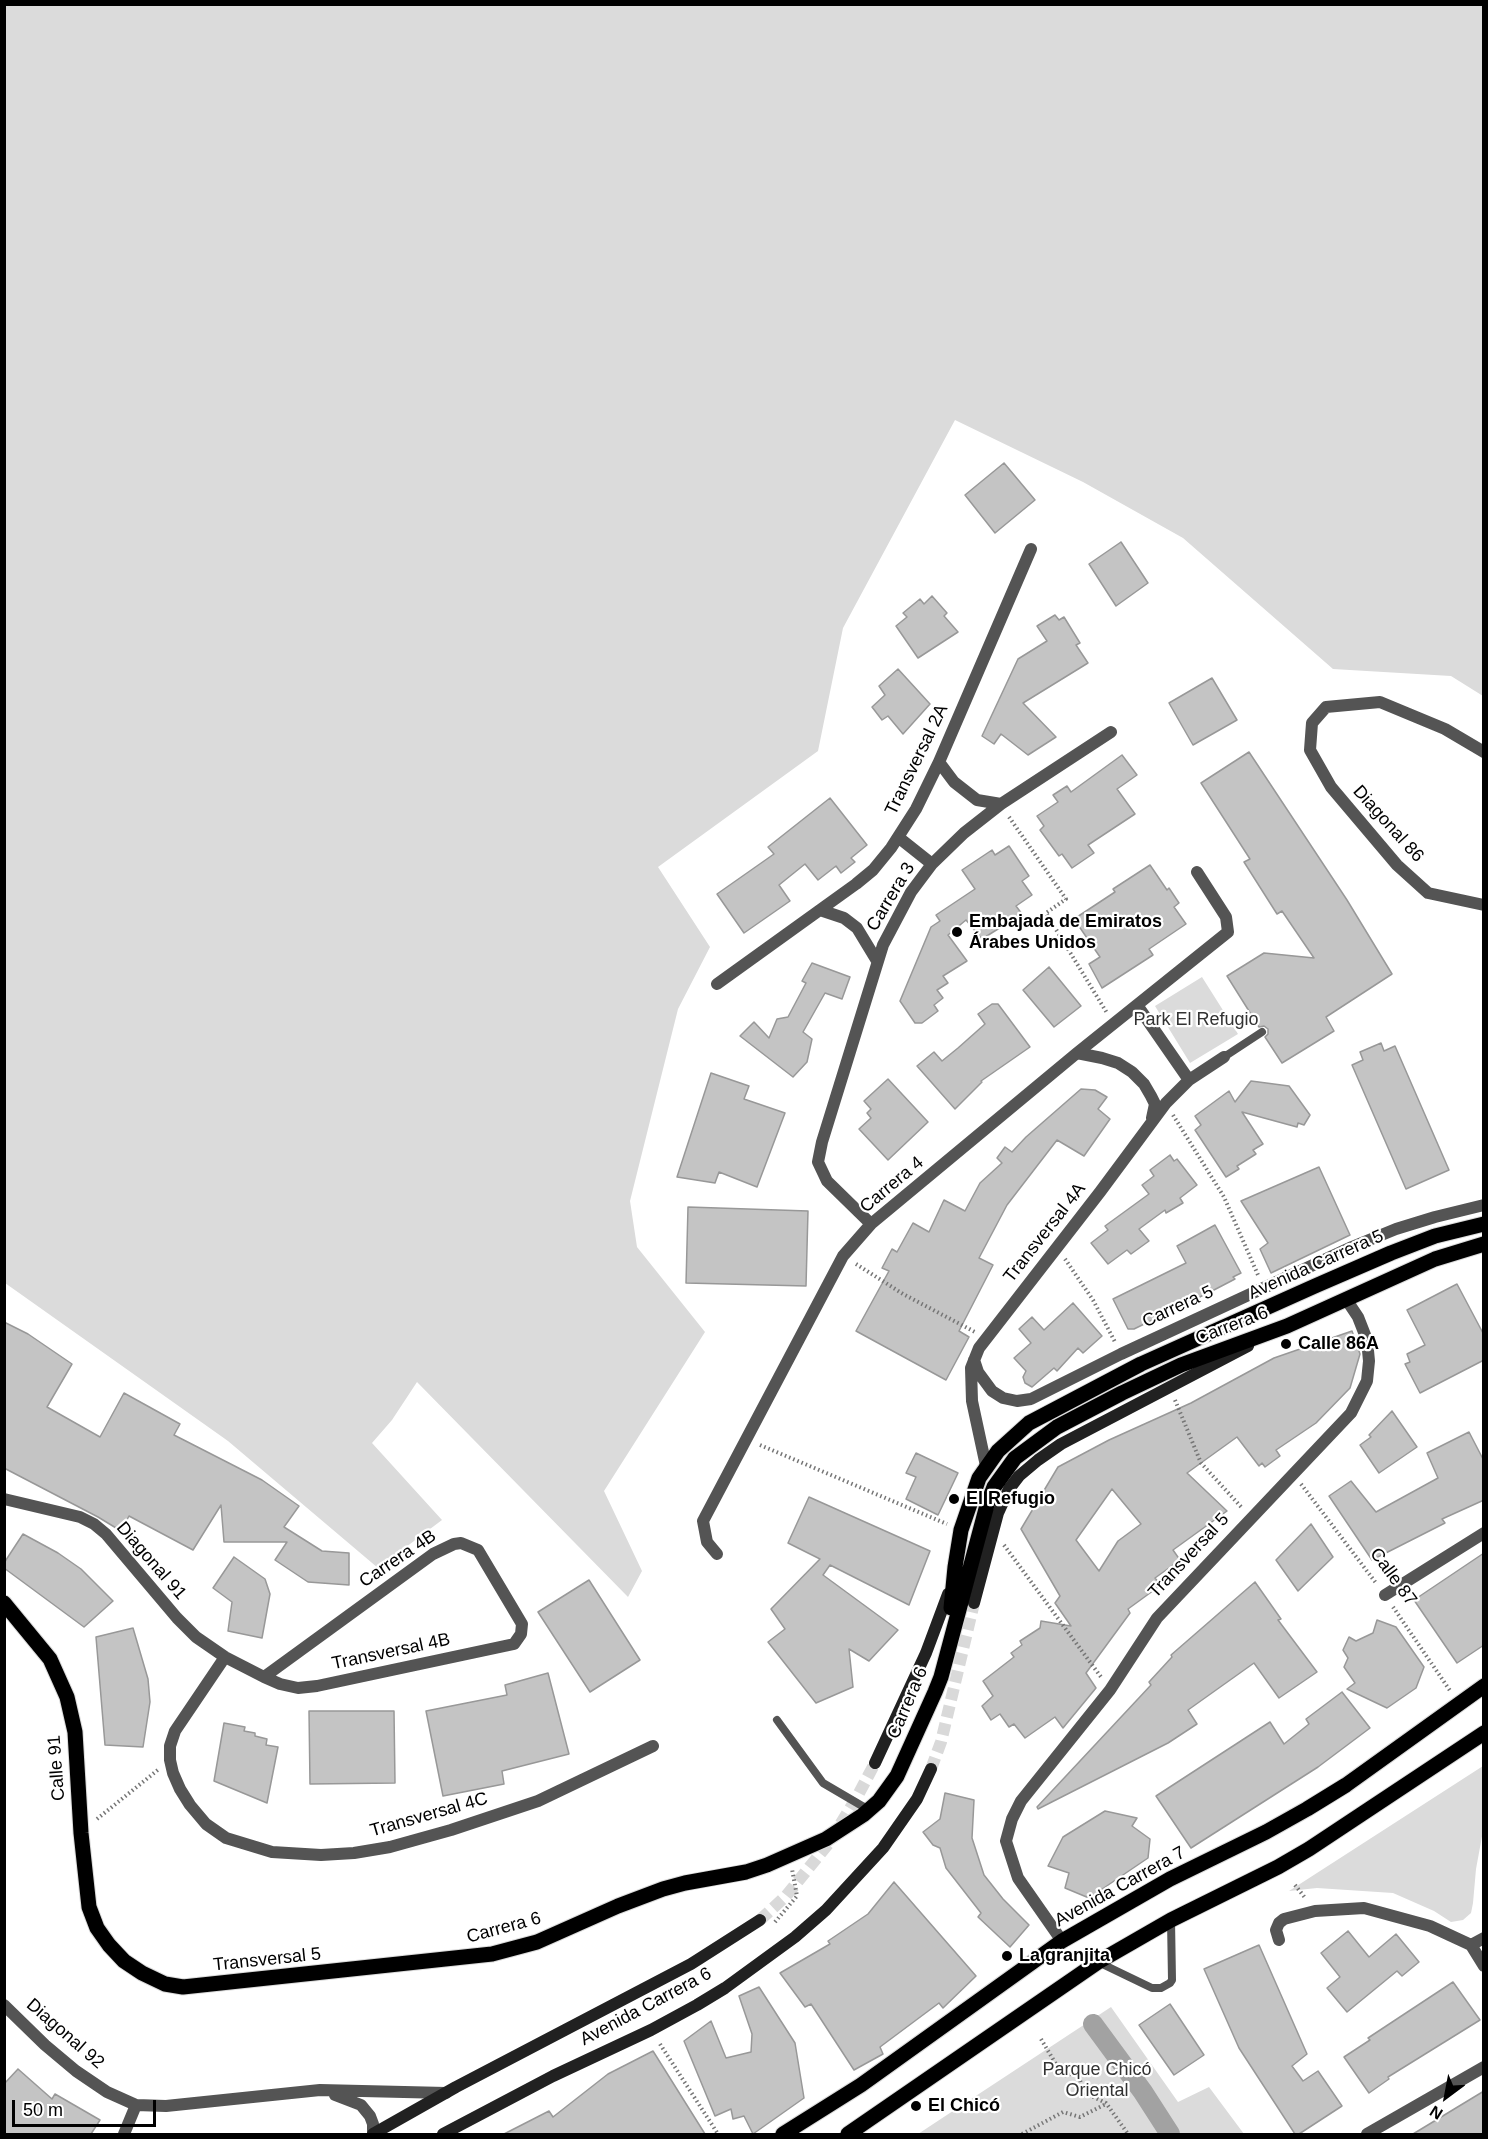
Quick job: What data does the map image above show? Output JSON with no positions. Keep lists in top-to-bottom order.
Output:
{
  "streets": {
    "main road": [
      "Avenida Carrera 5",
      "Carrera 6",
      "Transversal 5",
      "Calle 91",
      "Avenida Carrera 7",
      "Avenida Carrera 6"
    ],
    "street": [
      "Transversal 2A",
      "Diagonal 86",
      "Carrera 3",
      "Carrera 4",
      "Transversal 4A",
      "Carrera 5",
      "Carrera 4B",
      "Diagonal 91",
      "Transversal 4B",
      "Transversal 4C",
      "Diagonal 92"
    ],
    "path": ["Calle 87"]
  },
  "crossings": [
    ["Carrera 3", "Carrera 4"],
    ["Transversal 4A", "Avenida Carrera 5"],
    ["Transversal 4A", "Carrera 5"],
    ["Carrera 6", "Transversal 5"],
    ["Transversal 5", "Calle 87"],
    ["Transversal 5", "Calle 91"],
    ["Transversal 5", "Avenida Carrera 7"],
    ["Carrera 4B", "Diagonal 91"],
    ["Carrera 4B", "Transversal 4B"],
    ["Diagonal 91", "Transversal 4B"],
    ["Calle 87", "Avenida Carrera 7"]
  ],
  "parks": ["Park El Refugio", "Parque Chicó Oriental"],
  "places": [
    "Embajada de Emiratos Árabes Unidos",
    "Calle 86A",
    "El Refugio",
    "La granjita",
    "El Chicó"
  ],
  "scale_bar": "50 m",
  "north": "bottom left"
}
